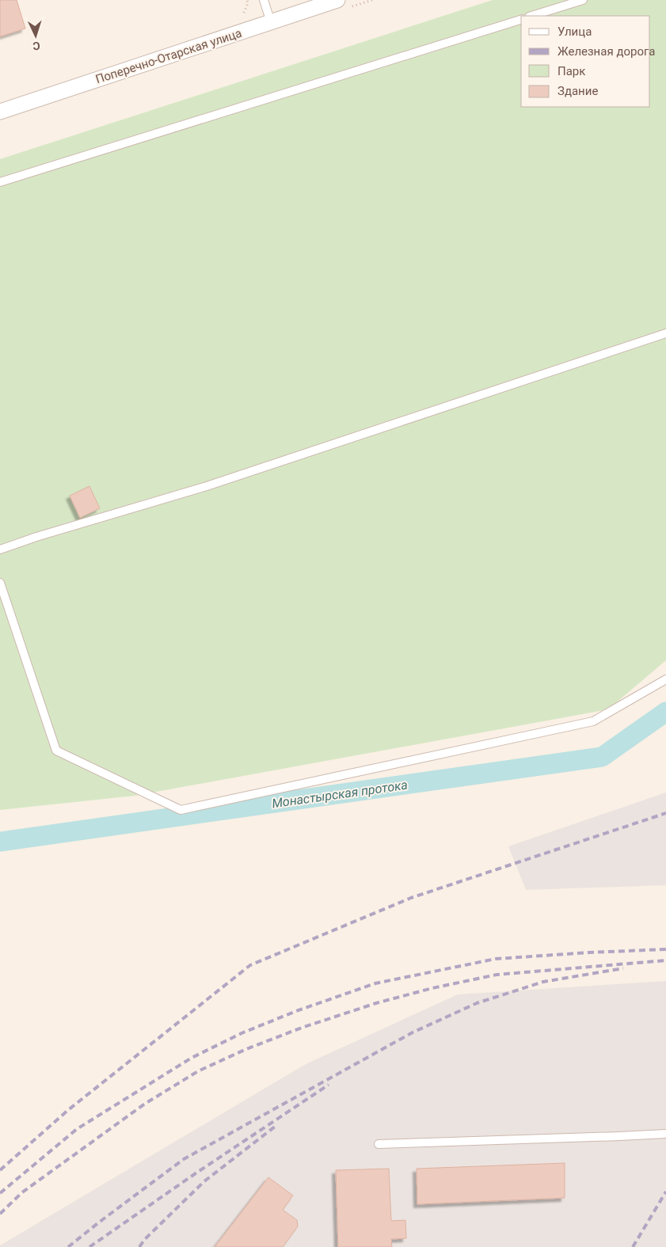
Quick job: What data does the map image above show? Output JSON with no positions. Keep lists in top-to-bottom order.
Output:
{
  "streets": {
    "street": ["Поперечно-Отарская улица"]
  },
  "water": ["Монастырская протока"],
  "legend": [
    "Улица",
    "Железная дорога",
    "Парк",
    "Здание"
  ],
  "north": "bottom"
}
